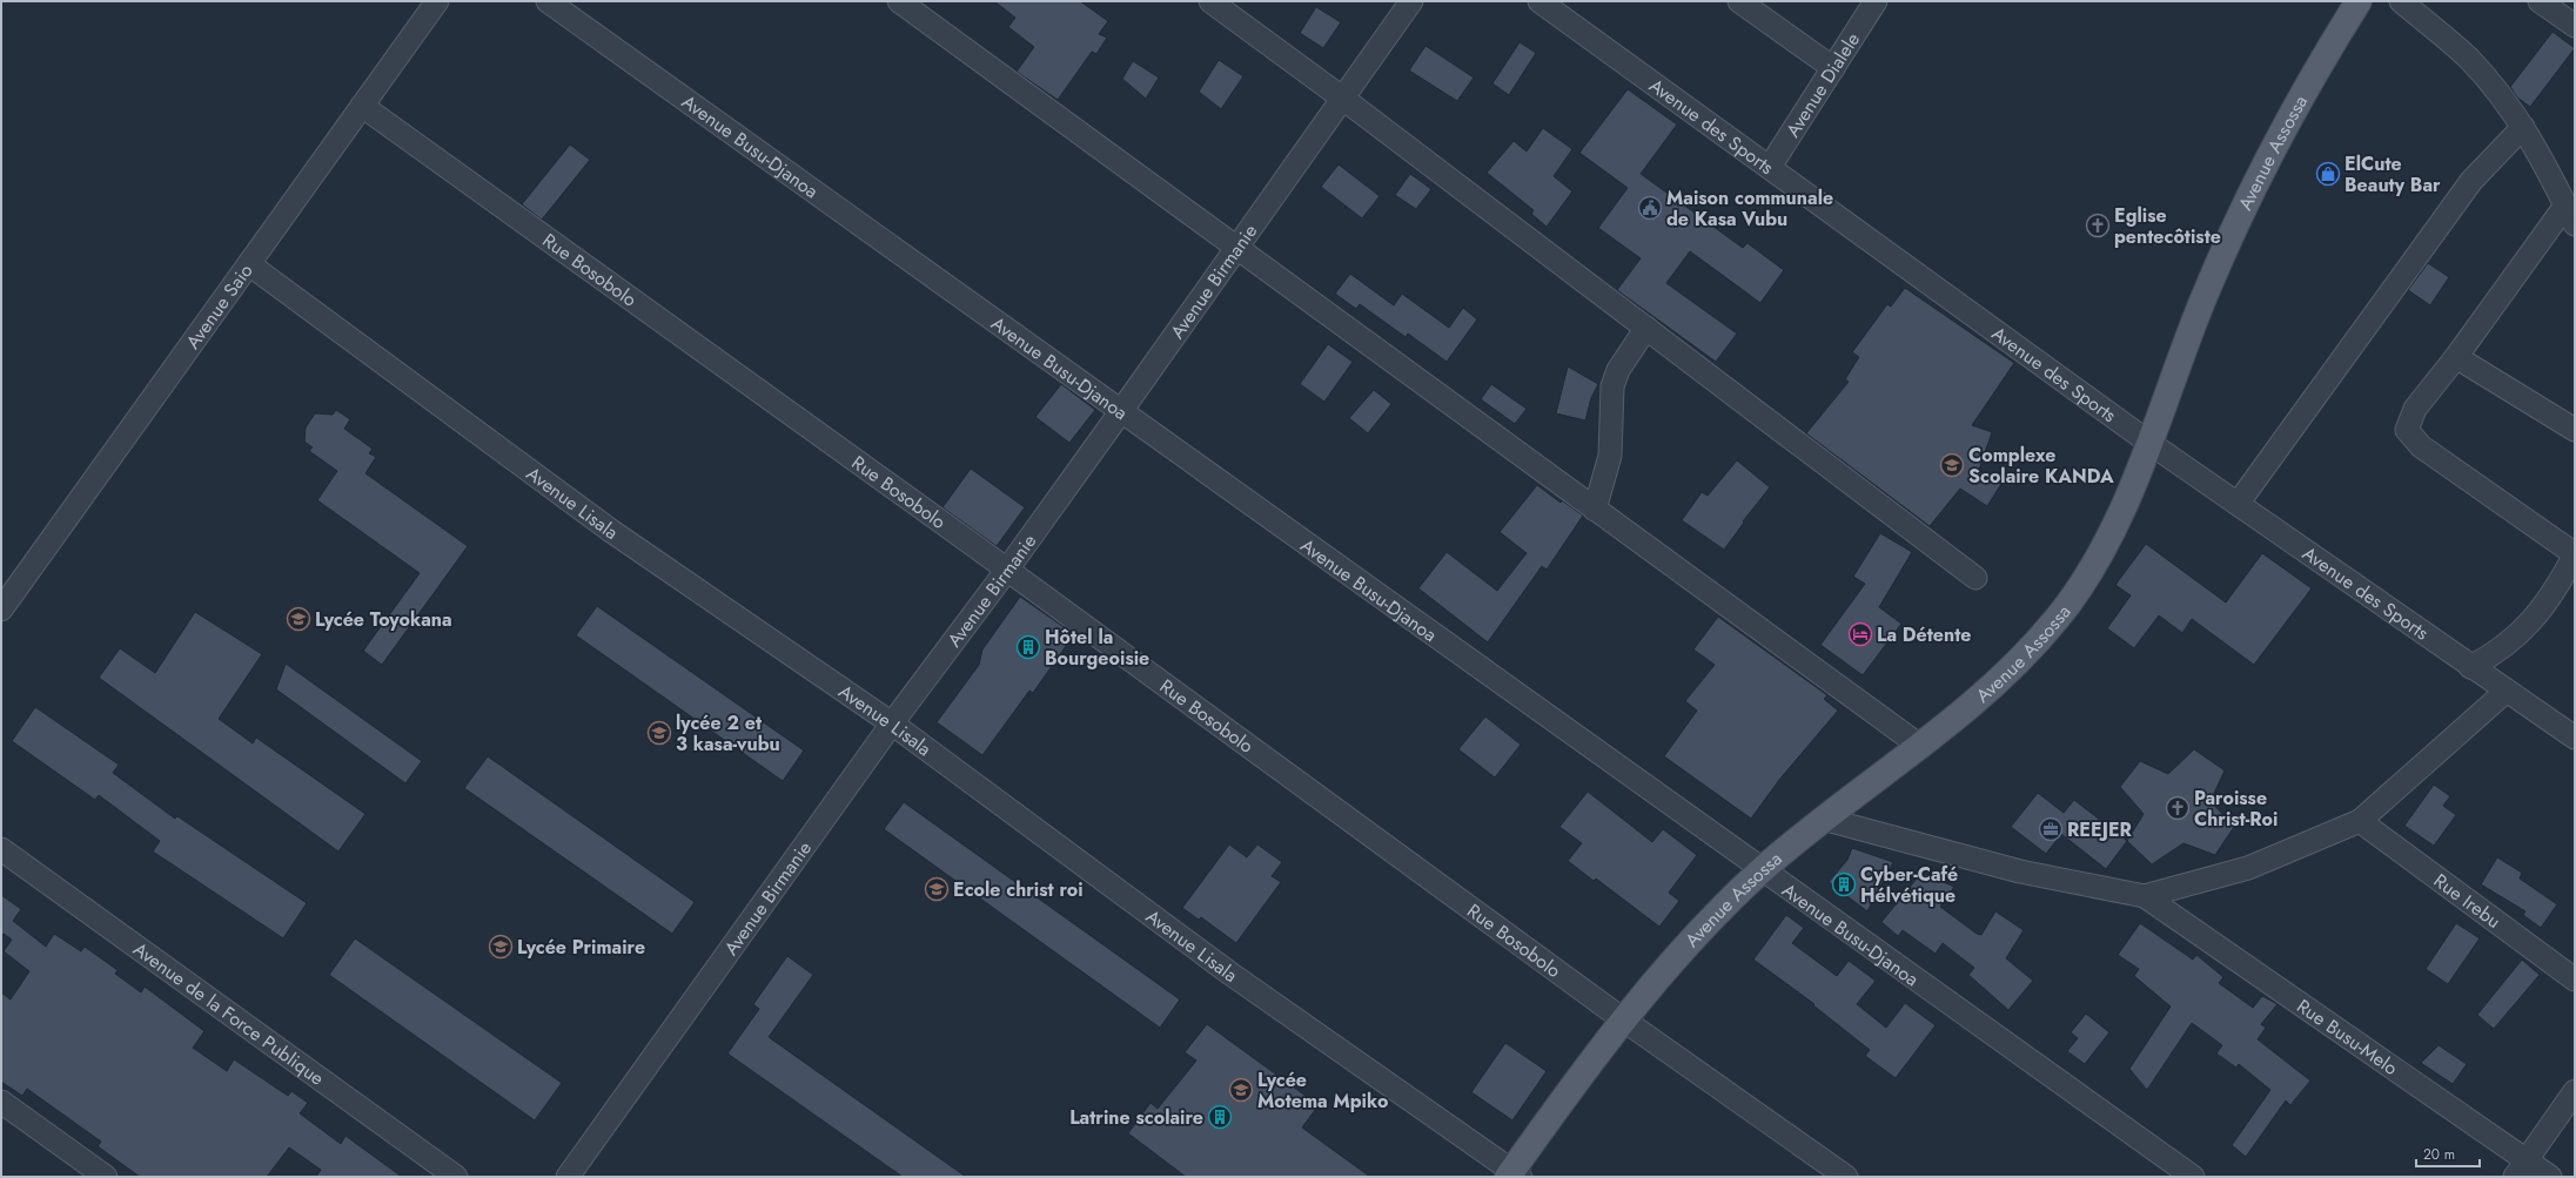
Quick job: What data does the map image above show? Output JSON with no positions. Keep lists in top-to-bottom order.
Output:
{
  "streets": {
    "main road": ["Avenue Assossa"],
    "street": [
      "Avenue Dialele",
      "Avenue des Sports",
      "Avenue Busu-Djanoa",
      "Rue Bosobolo",
      "Avenue Birmanie",
      "Avenue Saio",
      "Avenue Lisala",
      "Rue Irebu",
      "Avenue de la Force Publique",
      "Rue Busu-Melo"
    ]
  },
  "crossings": [
    ["Avenue Dialele", "Avenue des Sports"],
    ["Avenue des Sports", "Avenue Assossa"],
    ["Avenue Busu-Djanoa", "Avenue Assossa"],
    ["Avenue Busu-Djanoa", "Avenue Birmanie"],
    ["Avenue Assossa", "Rue Bosobolo"],
    ["Avenue Assossa", "Avenue Lisala"],
    ["Rue Bosobolo", "Avenue Birmanie"],
    ["Rue Bosobolo", "Avenue Saio"],
    ["Avenue Birmanie", "Avenue Lisala"],
    ["Avenue Saio", "Avenue Lisala"]
  ],
  "places": {
    "shop": ["ElCute Beauty Bar"],
    "public building": ["Maison communale de Kasa Vubu"],
    "church": ["Eglise pentecôtiste", "Paroisse Christ-Roi"],
    "school or university": [
      "Complexe Scolaire KANDA",
      "Lycée Toyokana",
      "lycée 2 et 3 kasa-vubu",
      "Ecole christ roi",
      "Lycée Primaire",
      "Lycée Motema Mpiko"
    ],
    "hotel": ["La Détente"],
    "building": ["Hôtel la Bourgeoisie", "Cyber-Café Hélvétique", "Latrine scolaire"],
    "office": ["REEJER"]
  },
  "scale_bar": "20 m"
}
